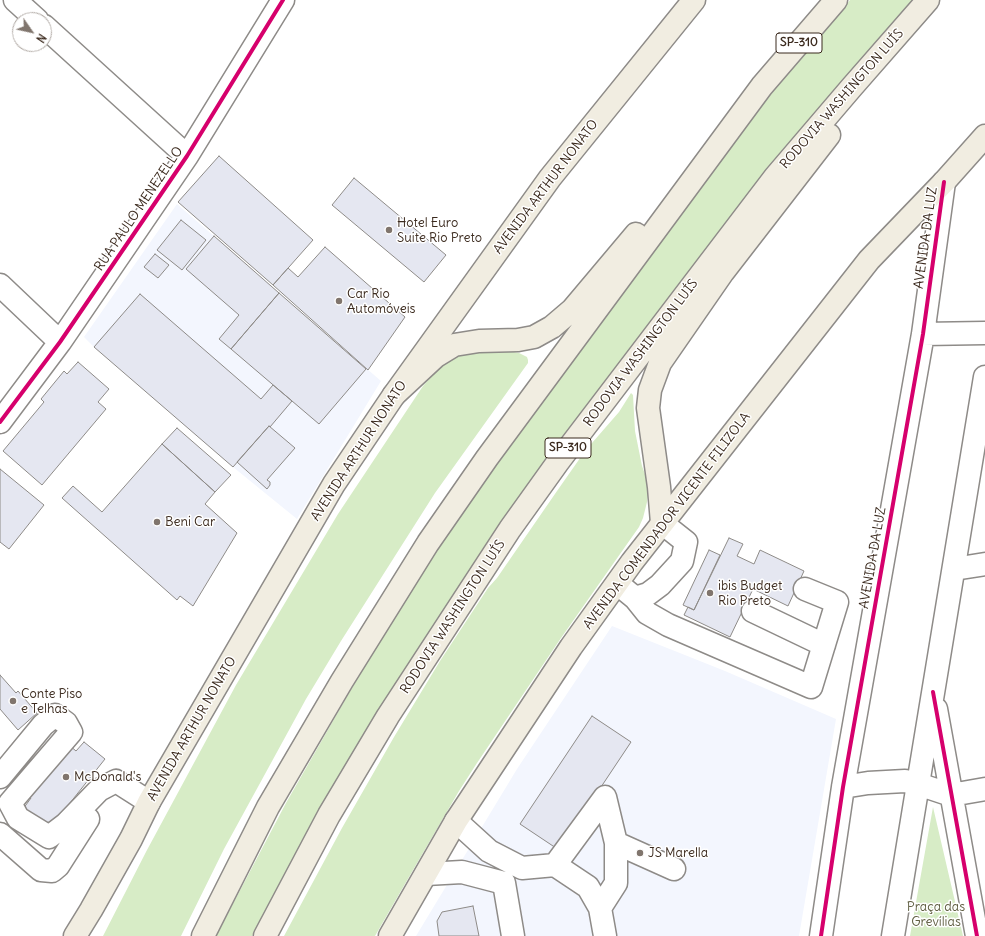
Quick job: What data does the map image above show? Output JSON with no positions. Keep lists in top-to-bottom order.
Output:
{
  "streets": {
    "main road": [
      "SP-310",
      "RODOVIA WASHINGTON LUÍS",
      "AVENIDA ARTHUR NONATO",
      "AVENIDA COMENDADOR VICENTE FILIZOLA"
    ],
    "street": ["RUA PAULO MENEZELLO", "AVENIDA DA LUZ"]
  },
  "crossings": [
    ["AVENIDA DA LUZ", "AVENIDA COMENDADOR VICENTE FILIZOLA"]
  ],
  "parks": ["Praça das Grevílias"],
  "places": [
    "Hotel Euro Suite Rio Preto",
    "Car Rio Automóveis",
    "Beni Car",
    "ibis Budget Rio Preto",
    "Conte Piso e Telhas",
    "McDonald's",
    "JS Marella"
  ],
  "north": "bottom right"
}
